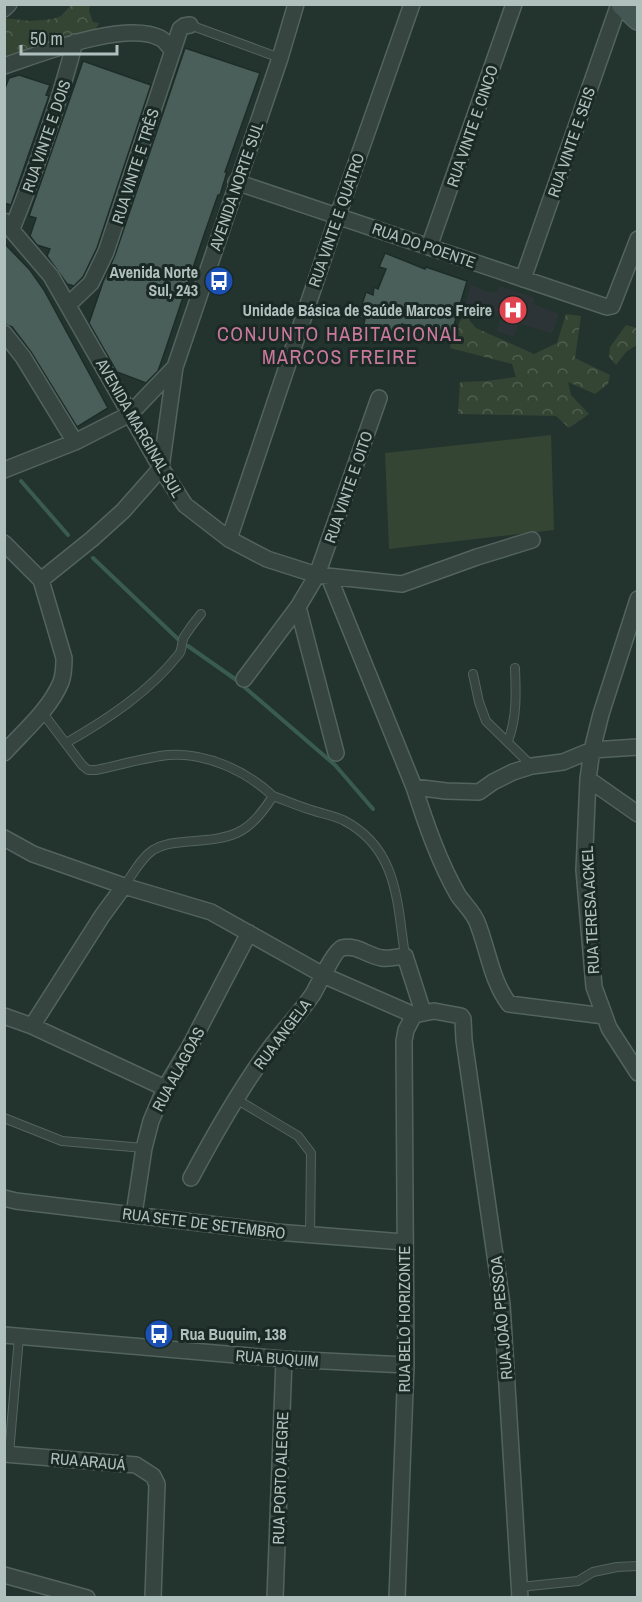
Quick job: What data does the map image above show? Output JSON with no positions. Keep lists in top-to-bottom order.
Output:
{
  "streets": {
    "street": [
      "RUA VINTE E CINCO",
      "RUA VINTE E DOIS",
      "RUA VINTE E SEIS",
      "RUA VINTE E TRÊS",
      "AVENIDA NORTE SUL",
      "RUA VINTE E QUATRO",
      "RUA DO POENTE",
      "AVENIDA MARGINAL SUL",
      "RUA VINTE E OITO",
      "RUA TERESA ACKEL",
      "RUA ANGELA",
      "RUA ALAGOAS",
      "RUA SETE DE SETEMBRO",
      "RUA JOÃO PESSOA",
      "RUA BELO HORIZONTE",
      "RUA BUQUIM",
      "RUA ARAUÁ",
      "RUA PORTO ALEGRE"
    ]
  },
  "crossings": [
    ["RUA VINTE E CINCO", "RUA DO POENTE"],
    ["RUA VINTE E DOIS", "AVENIDA MARGINAL SUL"],
    ["RUA VINTE E SEIS", "RUA DO POENTE"],
    ["RUA VINTE E TRÊS", "AVENIDA MARGINAL SUL"],
    ["AVENIDA NORTE SUL", "RUA DO POENTE"],
    ["AVENIDA NORTE SUL", "AVENIDA MARGINAL SUL"],
    ["RUA VINTE E QUATRO", "RUA DO POENTE"],
    ["RUA VINTE E QUATRO", "AVENIDA MARGINAL SUL"],
    ["AVENIDA MARGINAL SUL", "RUA VINTE E OITO"],
    ["RUA ALAGOAS", "RUA SETE DE SETEMBRO"],
    ["RUA SETE DE SETEMBRO", "RUA BELO HORIZONTE"],
    ["RUA JOÃO PESSOA", "RUA BELO HORIZONTE"],
    ["RUA BELO HORIZONTE", "RUA BUQUIM"],
    ["RUA BUQUIM", "RUA PORTO ALEGRE"]
  ],
  "districts": ["CONJUNTO HABITACIONAL MARCOS FREIRE"],
  "places": {
    "bus stop": ["Avenida Norte Sul, 243", "Rua Buquim, 138"],
    "hospital": ["Unidade Básica de Saúde Marcos Freire"]
  },
  "scale_bar": "50 m"
}
